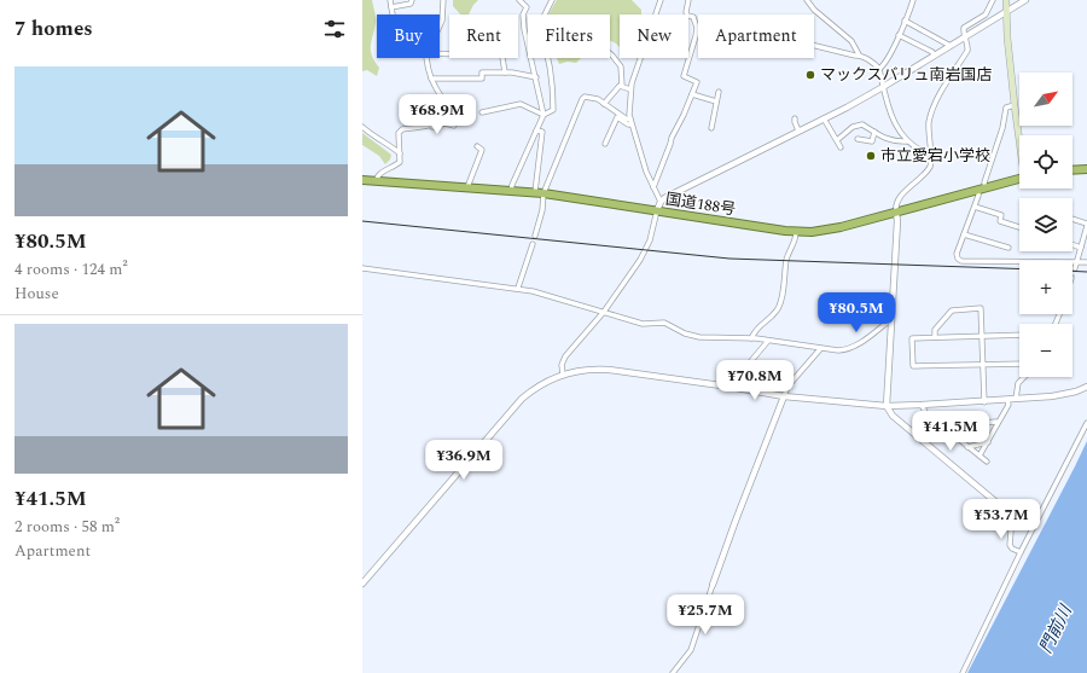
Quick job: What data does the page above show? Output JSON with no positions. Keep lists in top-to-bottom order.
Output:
{
  "streets": {
    "highway": ["国道188号"]
  },
  "water": ["門前川"],
  "places": ["マックスバリュ南岩国店", "市立愛宕小学校"],
  "north": "top right",
  "page": {
    "heading": "7 homes",
    "chip": [
      "Buy",
      "Rent",
      "Filters",
      "New",
      "Apartment"
    ],
    "list": [
      {
        "name": "¥80.5M",
        "note": "4 rooms · 124 m² · House"
      },
      {
        "name": "¥41.5M",
        "note": "2 rooms · 58 m² · Apartment"
      }
    ],
    "map_buttons": ["+", "−"],
    "price": [
      "¥68.9M",
      "¥80.5M",
      "¥70.8M",
      "¥41.5M",
      "¥36.9M",
      "¥53.7M",
      "¥25.7M"
    ]
  }
}
